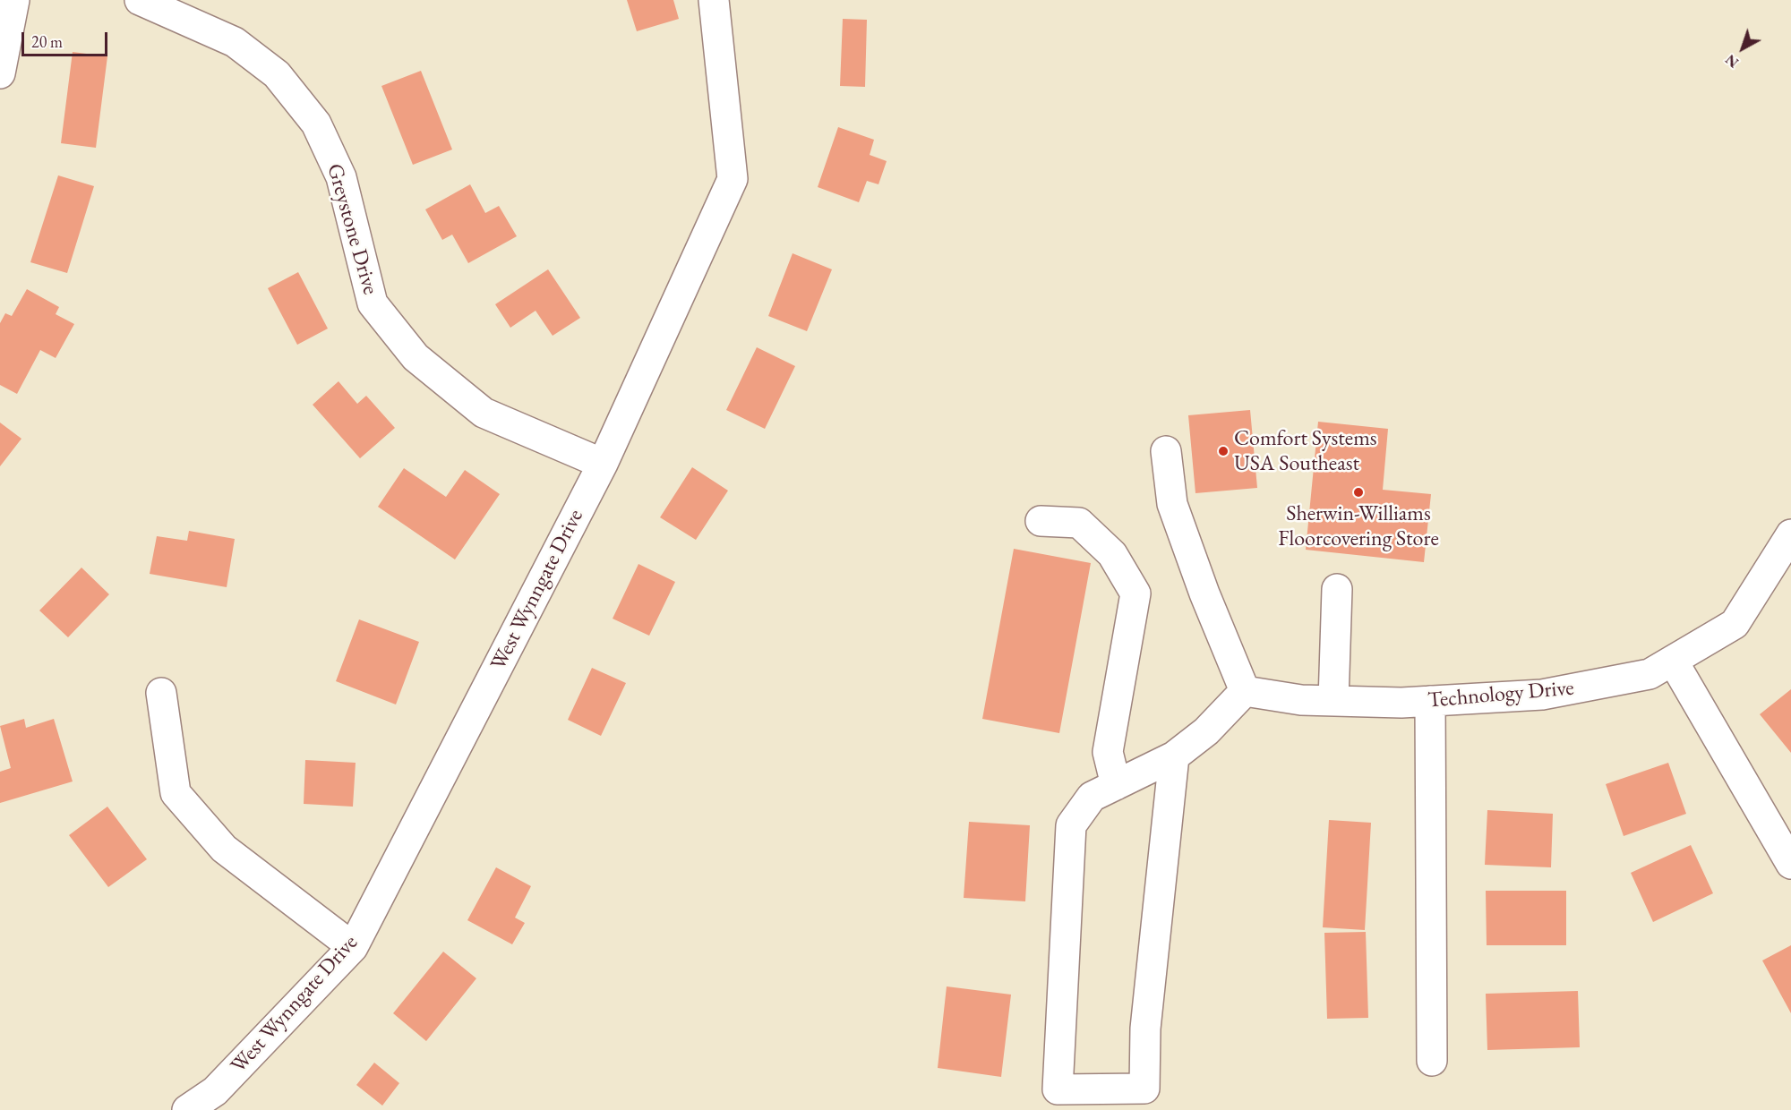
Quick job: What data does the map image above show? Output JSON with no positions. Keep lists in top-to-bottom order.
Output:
{
  "streets": {
    "street": ["Greystone Drive", "West Wynngate Drive", "Technology Drive"]
  },
  "crossings": [
    ["Greystone Drive", "West Wynngate Drive"]
  ],
  "places": ["Comfort Systems USA Southeast", "Sherwin-Williams Floorcovering Store"],
  "scale_bar": "20 m",
  "north": "bottom left"
}
